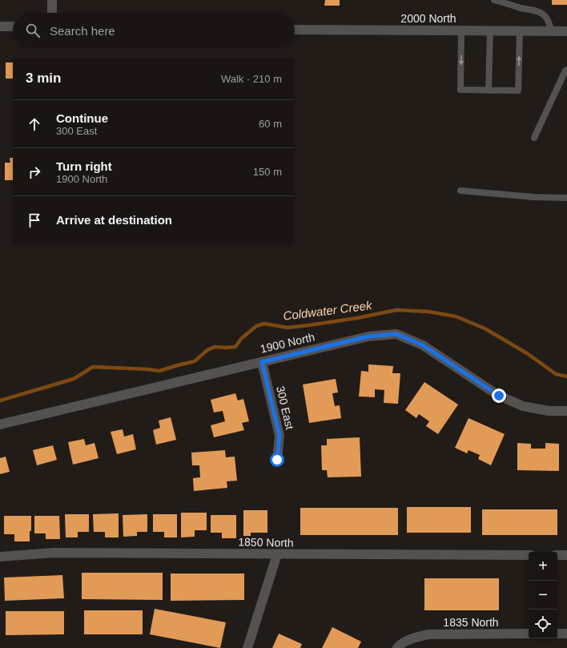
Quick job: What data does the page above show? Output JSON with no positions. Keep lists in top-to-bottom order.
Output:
{
  "streets": {
    "street": [
      "2000 North",
      "1900 North",
      "300 East",
      "1850 North",
      "1835 North"
    ]
  },
  "crossings": [
    ["1900 North", "300 East"]
  ],
  "water": ["Coldwater Creek"],
  "page": {
    "search": "Search here",
    "heading": ["3 min", "Walk · 210 m"],
    "list": [
      ["Continue", "300 East", "60 m"],
      ["Turn right", "1900 North", "150 m"],
      "Arrive at destination"
    ],
    "map_buttons": ["+", "−"]
  }
}
